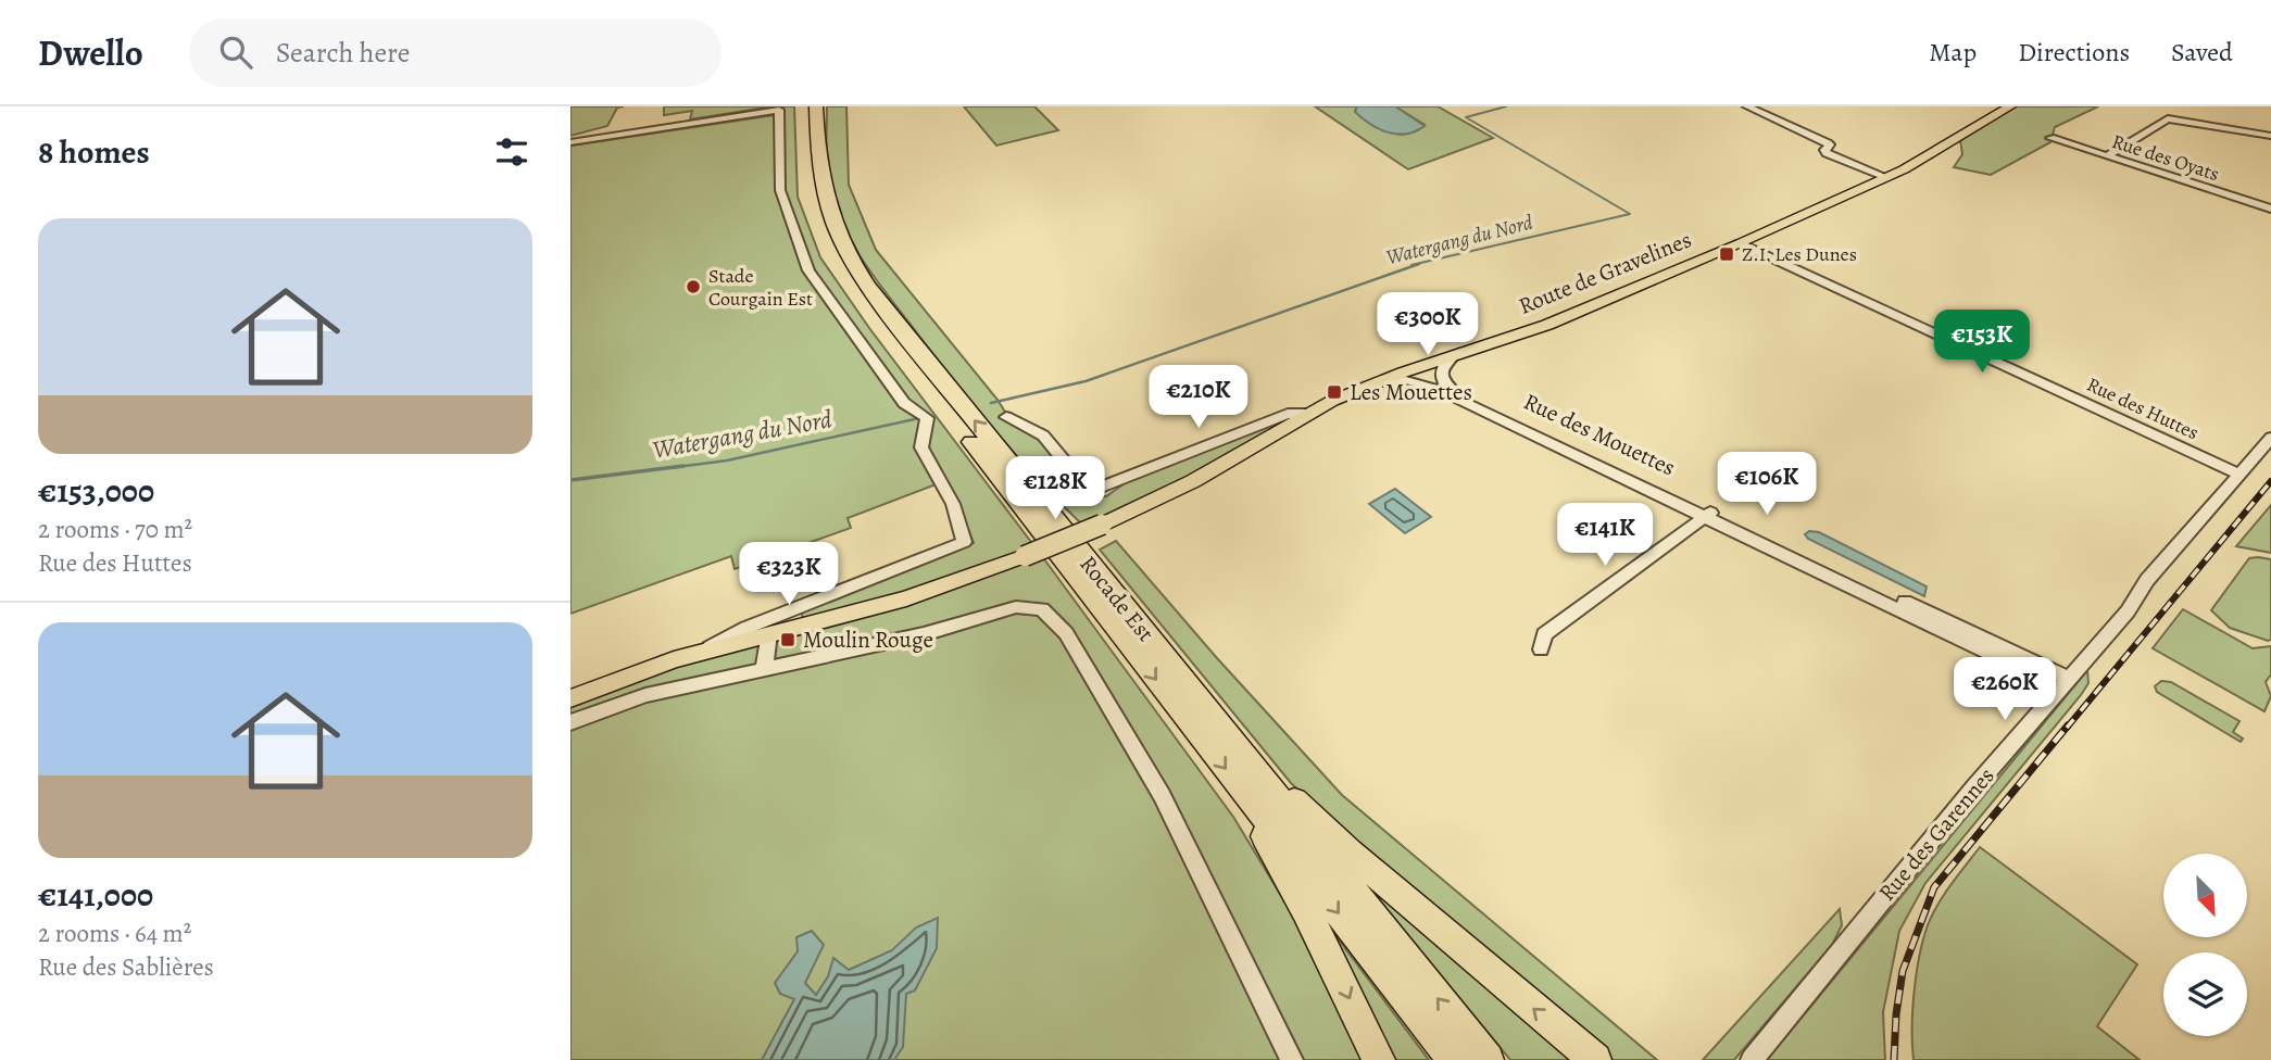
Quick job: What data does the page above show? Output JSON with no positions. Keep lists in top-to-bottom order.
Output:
{
  "streets": {
    "highway": ["Rocade Est"],
    "main road": ["Route de Gravelines"],
    "street": [
      "Rue des Oyats",
      "Rue des Huttes",
      "Rue des Mouettes",
      "Rue des Garennes"
    ]
  },
  "crossings": [
    ["Route de Gravelines", "Rue des Huttes"],
    ["Route de Gravelines", "Rue des Mouettes"],
    ["Rue des Huttes", "Rue des Garennes"],
    ["Rue des Mouettes", "Rue des Garennes"]
  ],
  "water": ["Watergang du Nord"],
  "places": {
    "transit": ["Z.I. Les Dunes", "Les Mouettes", "Moulin Rouge"],
    "other": ["Stade Courgain Est"]
  },
  "north": "bottom right",
  "page": {
    "header": "Dwello",
    "search": "Search here",
    "nav": ["Map", "Directions", "Saved"],
    "heading": "8 homes",
    "list": [
      {
        "name": "€153,000",
        "note": "2 rooms · 70 m² · Rue des Huttes"
      },
      {
        "name": "€141,000",
        "note": "2 rooms · 64 m² · Rue des Sablières"
      }
    ],
    "price": [
      "€300K",
      "€153K",
      "€210K",
      "€106K",
      "€128K",
      "€141K",
      "€323K",
      "€260K"
    ]
  }
}
